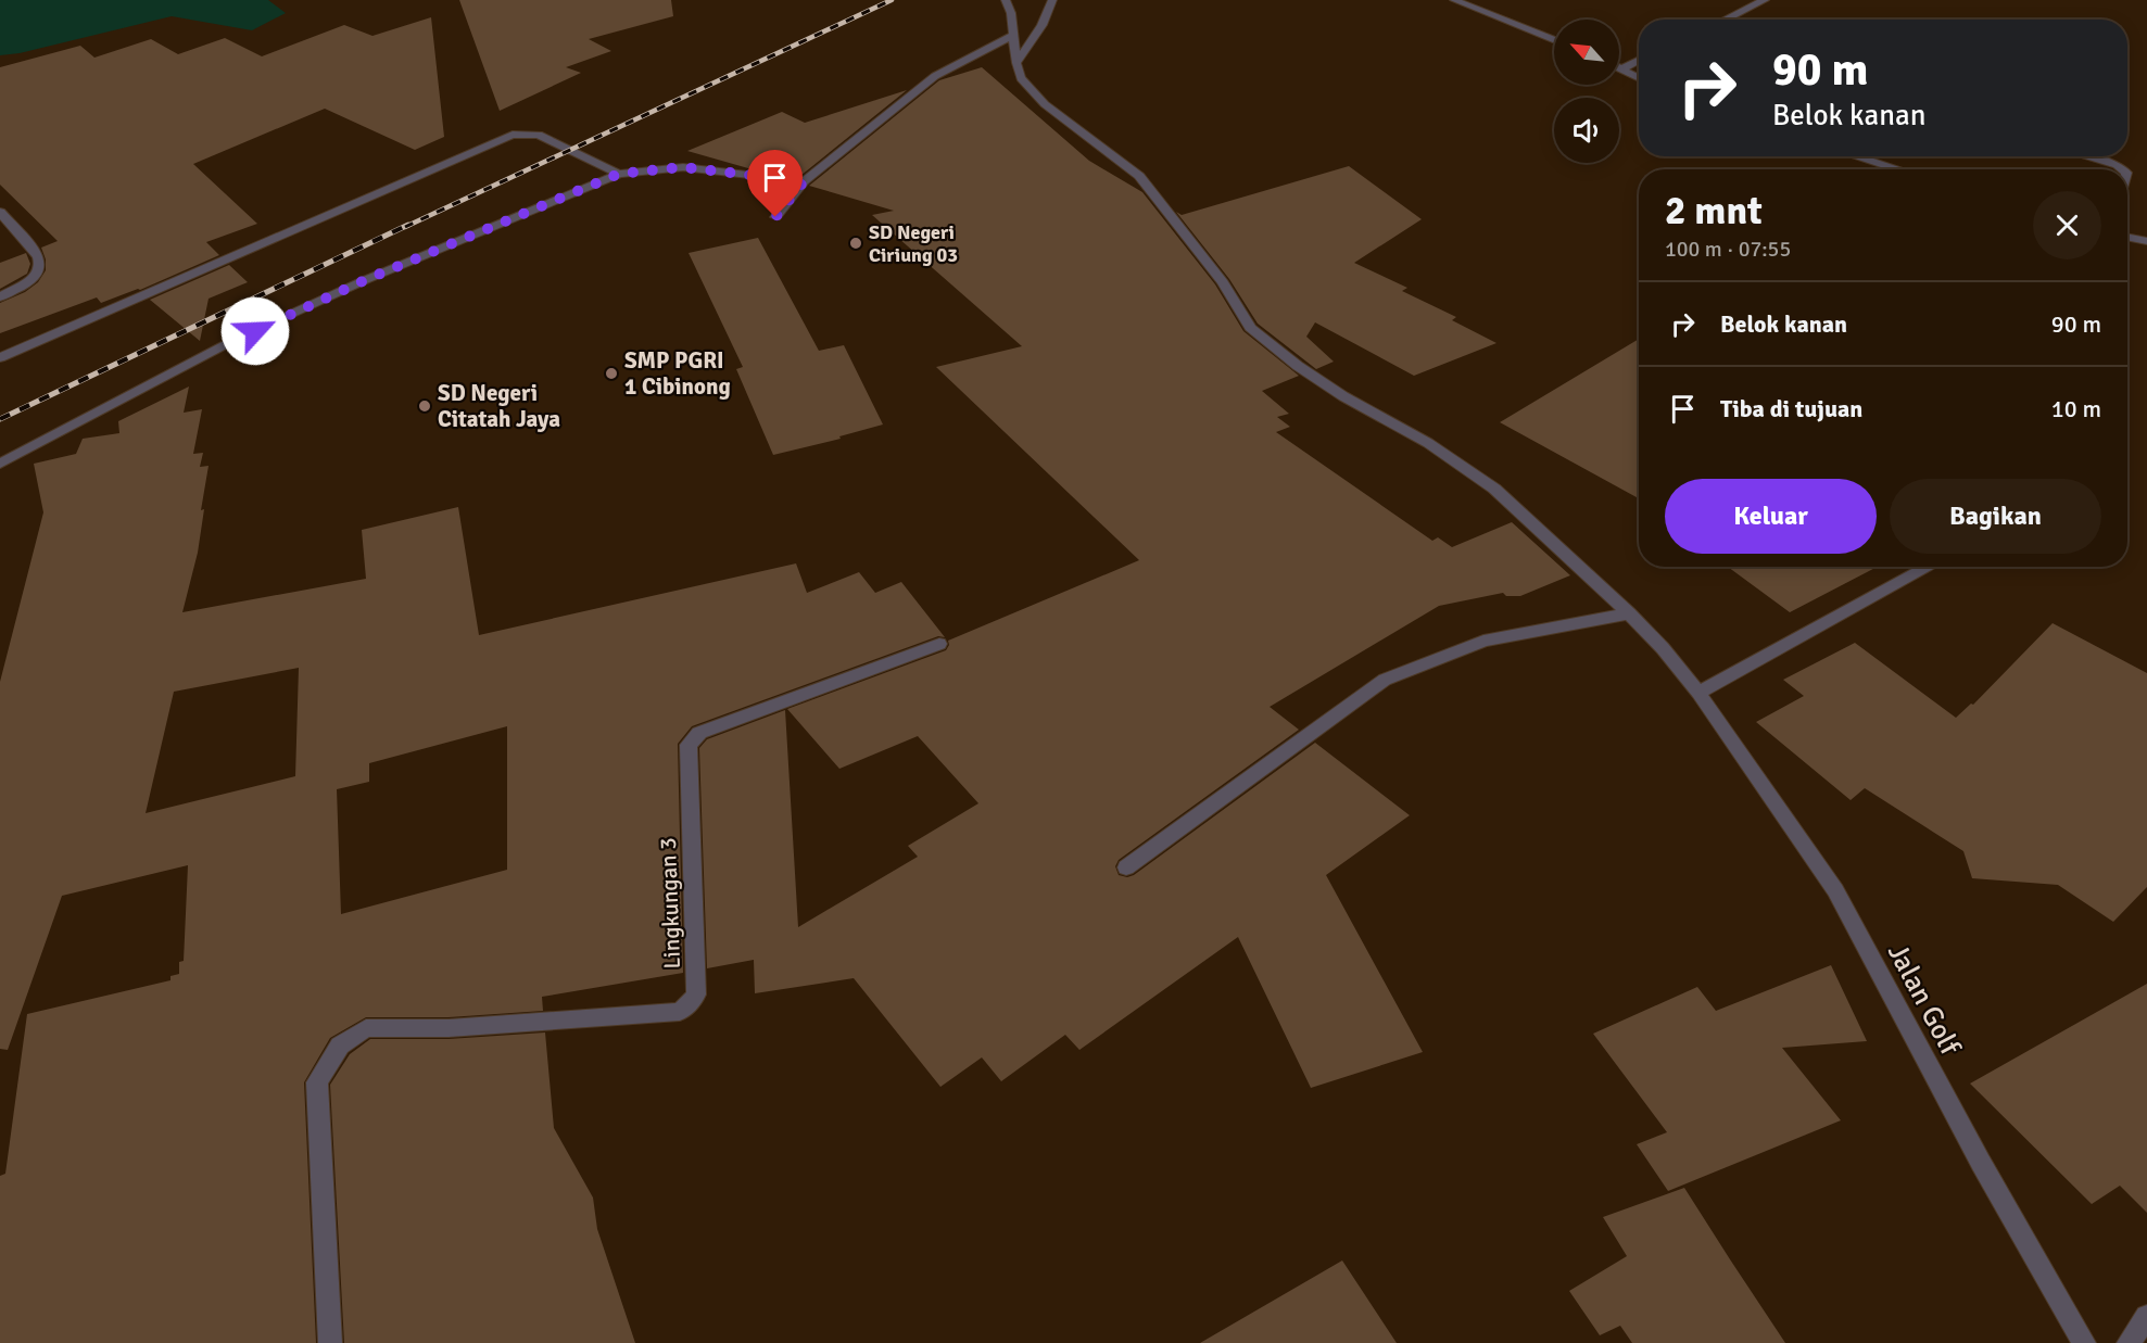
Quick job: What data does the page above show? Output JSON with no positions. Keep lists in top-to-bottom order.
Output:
{
  "streets": {
    "street": ["Lingkungan 3", "Jalan Golf"]
  },
  "places": ["SD Negeri Ciriung 03", "SMP PGRI 1 Cibinong", "SD Negeri Citatah Jaya"],
  "north": "top left",
  "page": {
    "turn": ["90 m", "Belok kanan"],
    "heading": ["2 mnt", "100 m · 07:55"],
    "list": [
      {
        "name": "Belok kanan",
        "value": "90 m"
      },
      {
        "name": "Tiba di tujuan",
        "value": "10 m"
      }
    ],
    "buttons": ["Keluar", "Bagikan"]
  }
}
